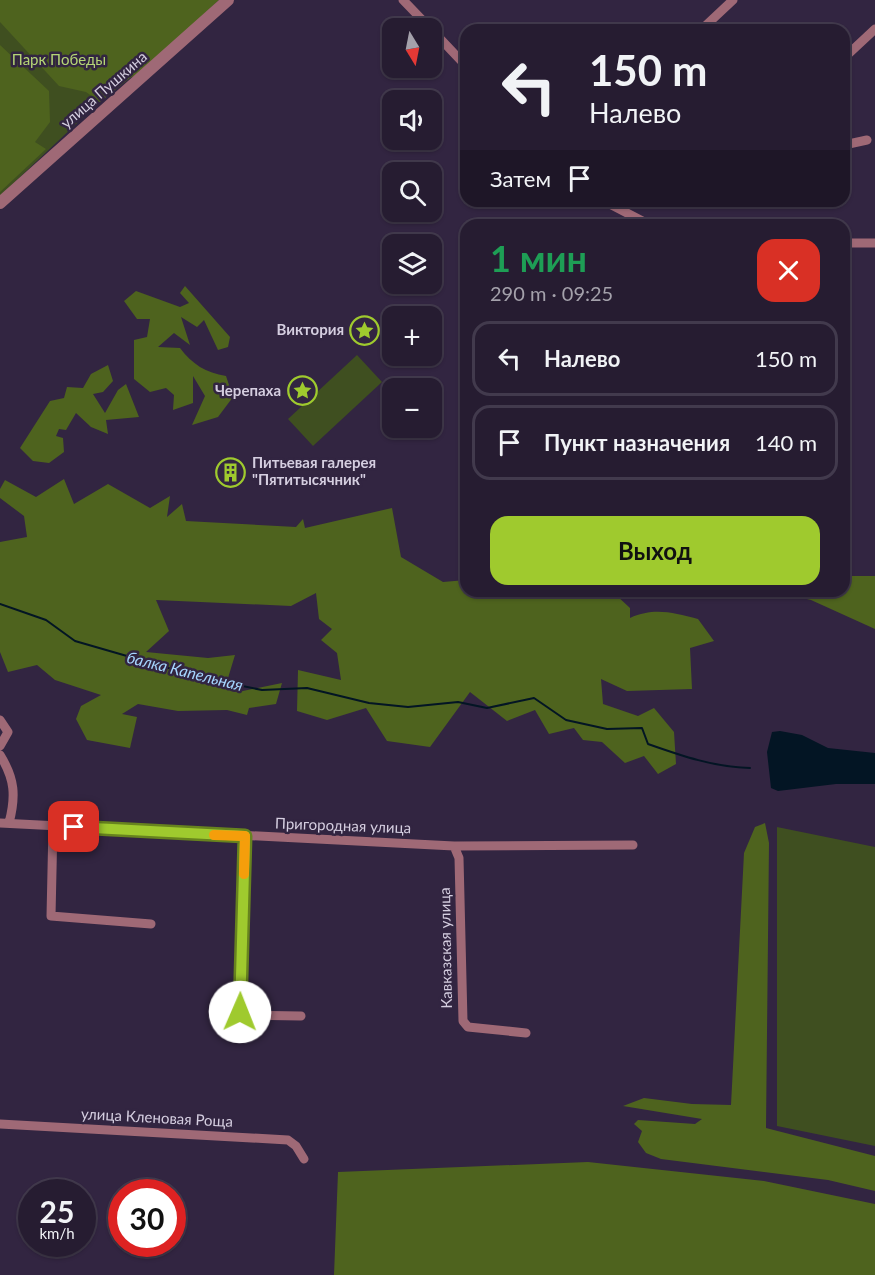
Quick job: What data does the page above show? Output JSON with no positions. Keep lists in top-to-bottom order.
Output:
{
  "streets": {
    "street": [
      "улица Пушкина",
      "Пригородная улица",
      "Кавказская улица",
      "улица Кленовая Роща"
    ]
  },
  "crossings": [
    ["Пригородная улица", "Кавказская улица"]
  ],
  "water": ["балка Капельная"],
  "parks": ["Парк Победы"],
  "places": {
    "place": ["Виктория", "Черепаха"],
    "building": ["Питьевая галерея \"Пятитысячник\""]
  },
  "north": "bottom",
  "page": {
    "map_buttons": ["+", "−"],
    "turn": ["150 m", "Налево"],
    "then": "Затем",
    "heading": ["1 мин", "290 m · 09:25"],
    "list": [
      {
        "name": "Налево",
        "value": "150 m"
      },
      {
        "name": "Пункт назначения",
        "value": "140 m"
      }
    ],
    "buttons": "Выход",
    "speed": "25 km/h",
    "limit": "30"
  }
}
